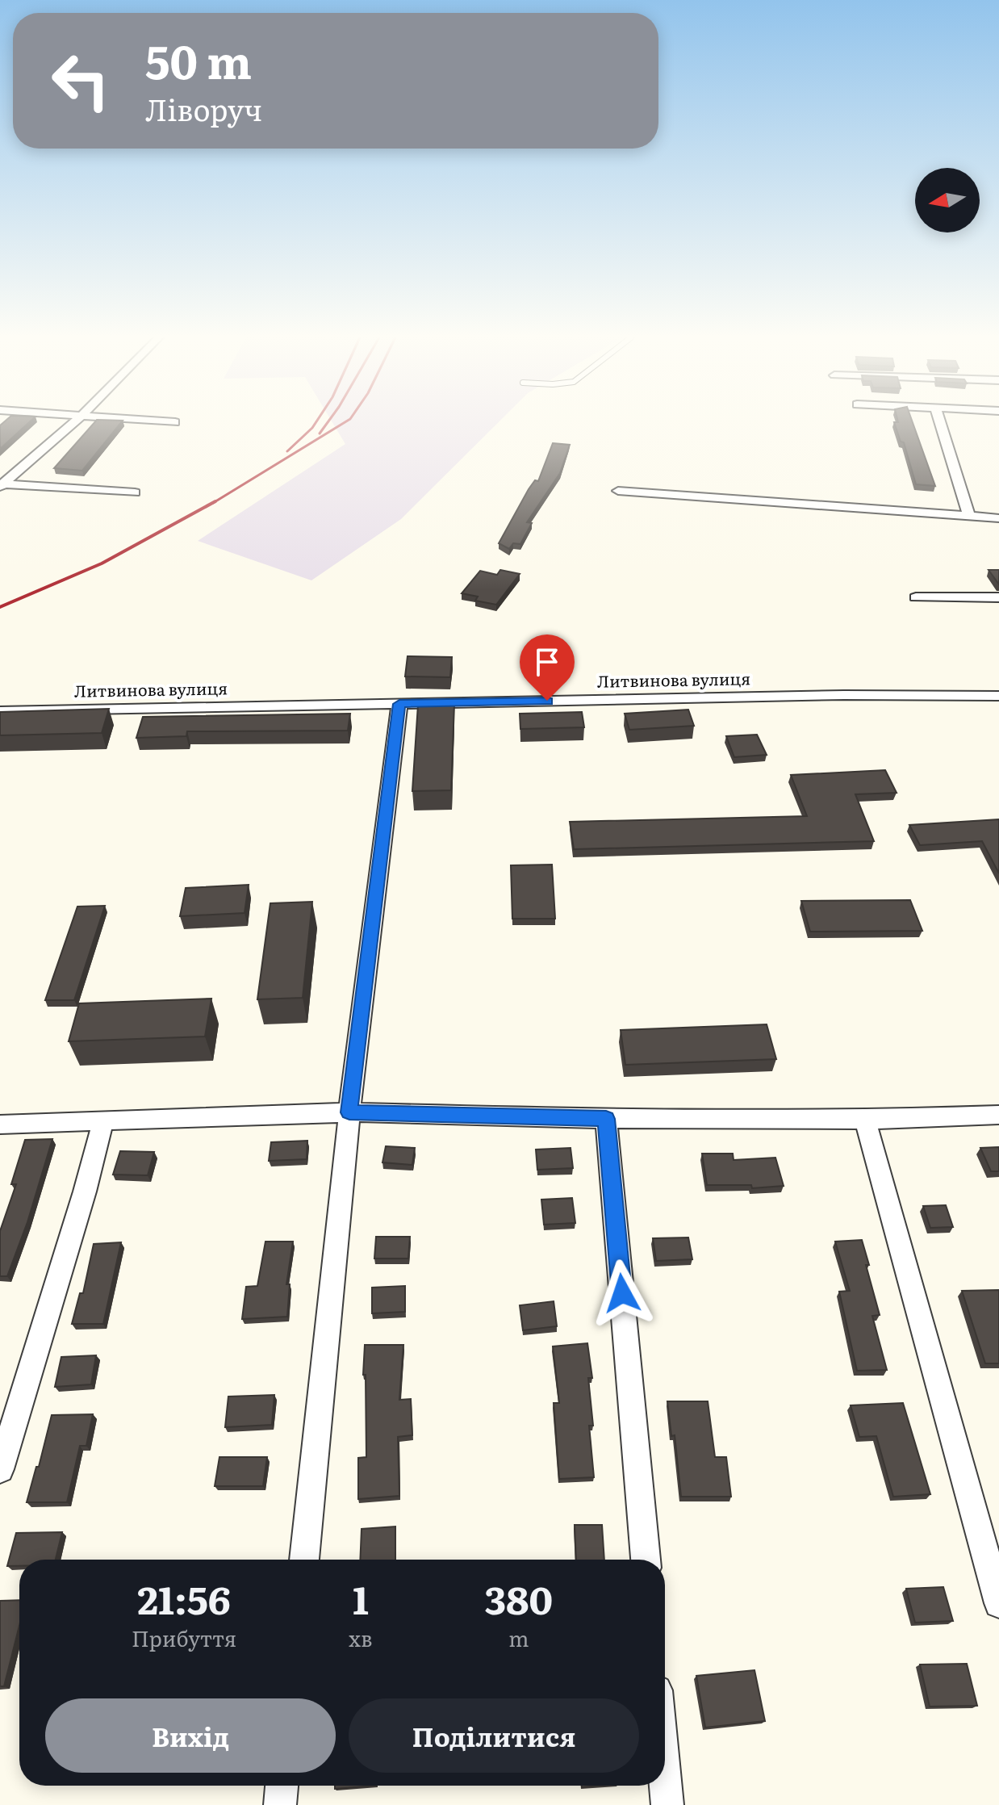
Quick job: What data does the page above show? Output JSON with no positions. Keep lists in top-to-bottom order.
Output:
{
  "streets": {
    "street": ["Литвинова вулиця"]
  },
  "north": "left",
  "page": {
    "turn": ["50 m", "Ліворуч"],
    "eta": [
      "21:56",
      "Прибуття",
      "1",
      "хв",
      "380",
      "m"
    ],
    "buttons": ["Вихід", "Поділитися"]
  }
}
